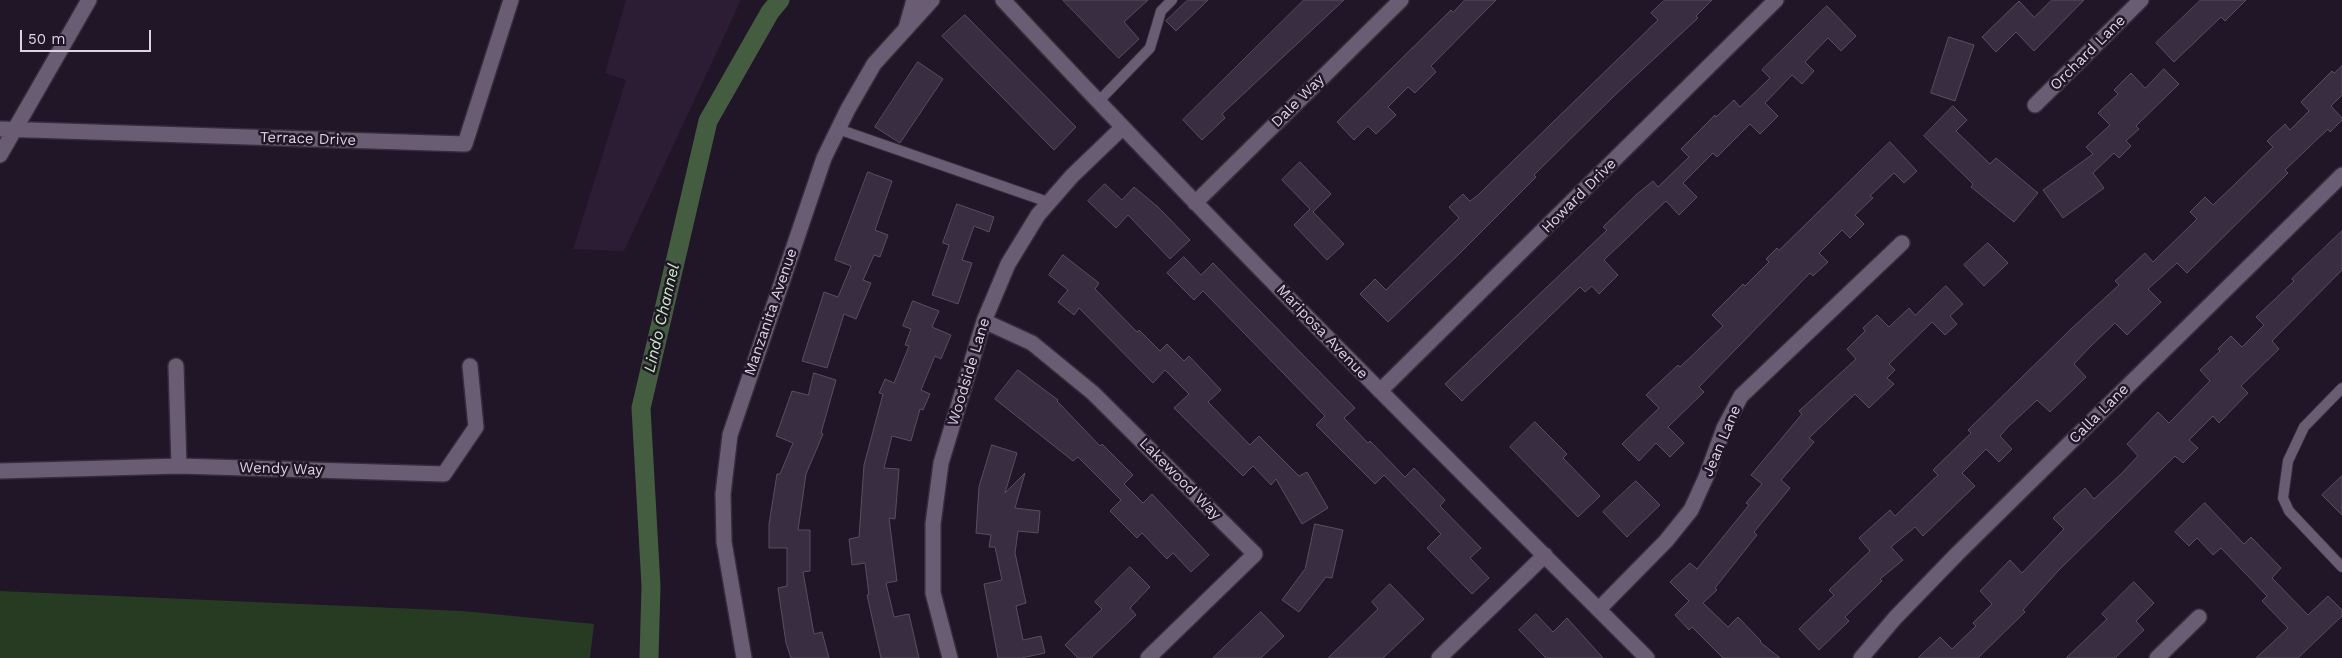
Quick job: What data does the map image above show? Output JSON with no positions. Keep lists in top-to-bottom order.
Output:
{
  "streets": {
    "street": [
      "Orchard Lane",
      "Dale Way",
      "Terrace Drive",
      "Howard Drive",
      "Manzanita Avenue",
      "Mariposa Avenue",
      "Woodside Lane",
      "Calla Lane",
      "Jean Lane",
      "Wendy Way",
      "Lakewood Way"
    ]
  },
  "crossings": [
    ["Dale Way", "Mariposa Avenue"],
    ["Howard Drive", "Mariposa Avenue"],
    ["Mariposa Avenue", "Woodside Lane"],
    ["Mariposa Avenue", "Jean Lane"],
    ["Woodside Lane", "Lakewood Way"]
  ],
  "water": ["Lindo Channel"],
  "scale_bar": "50 m"
}
